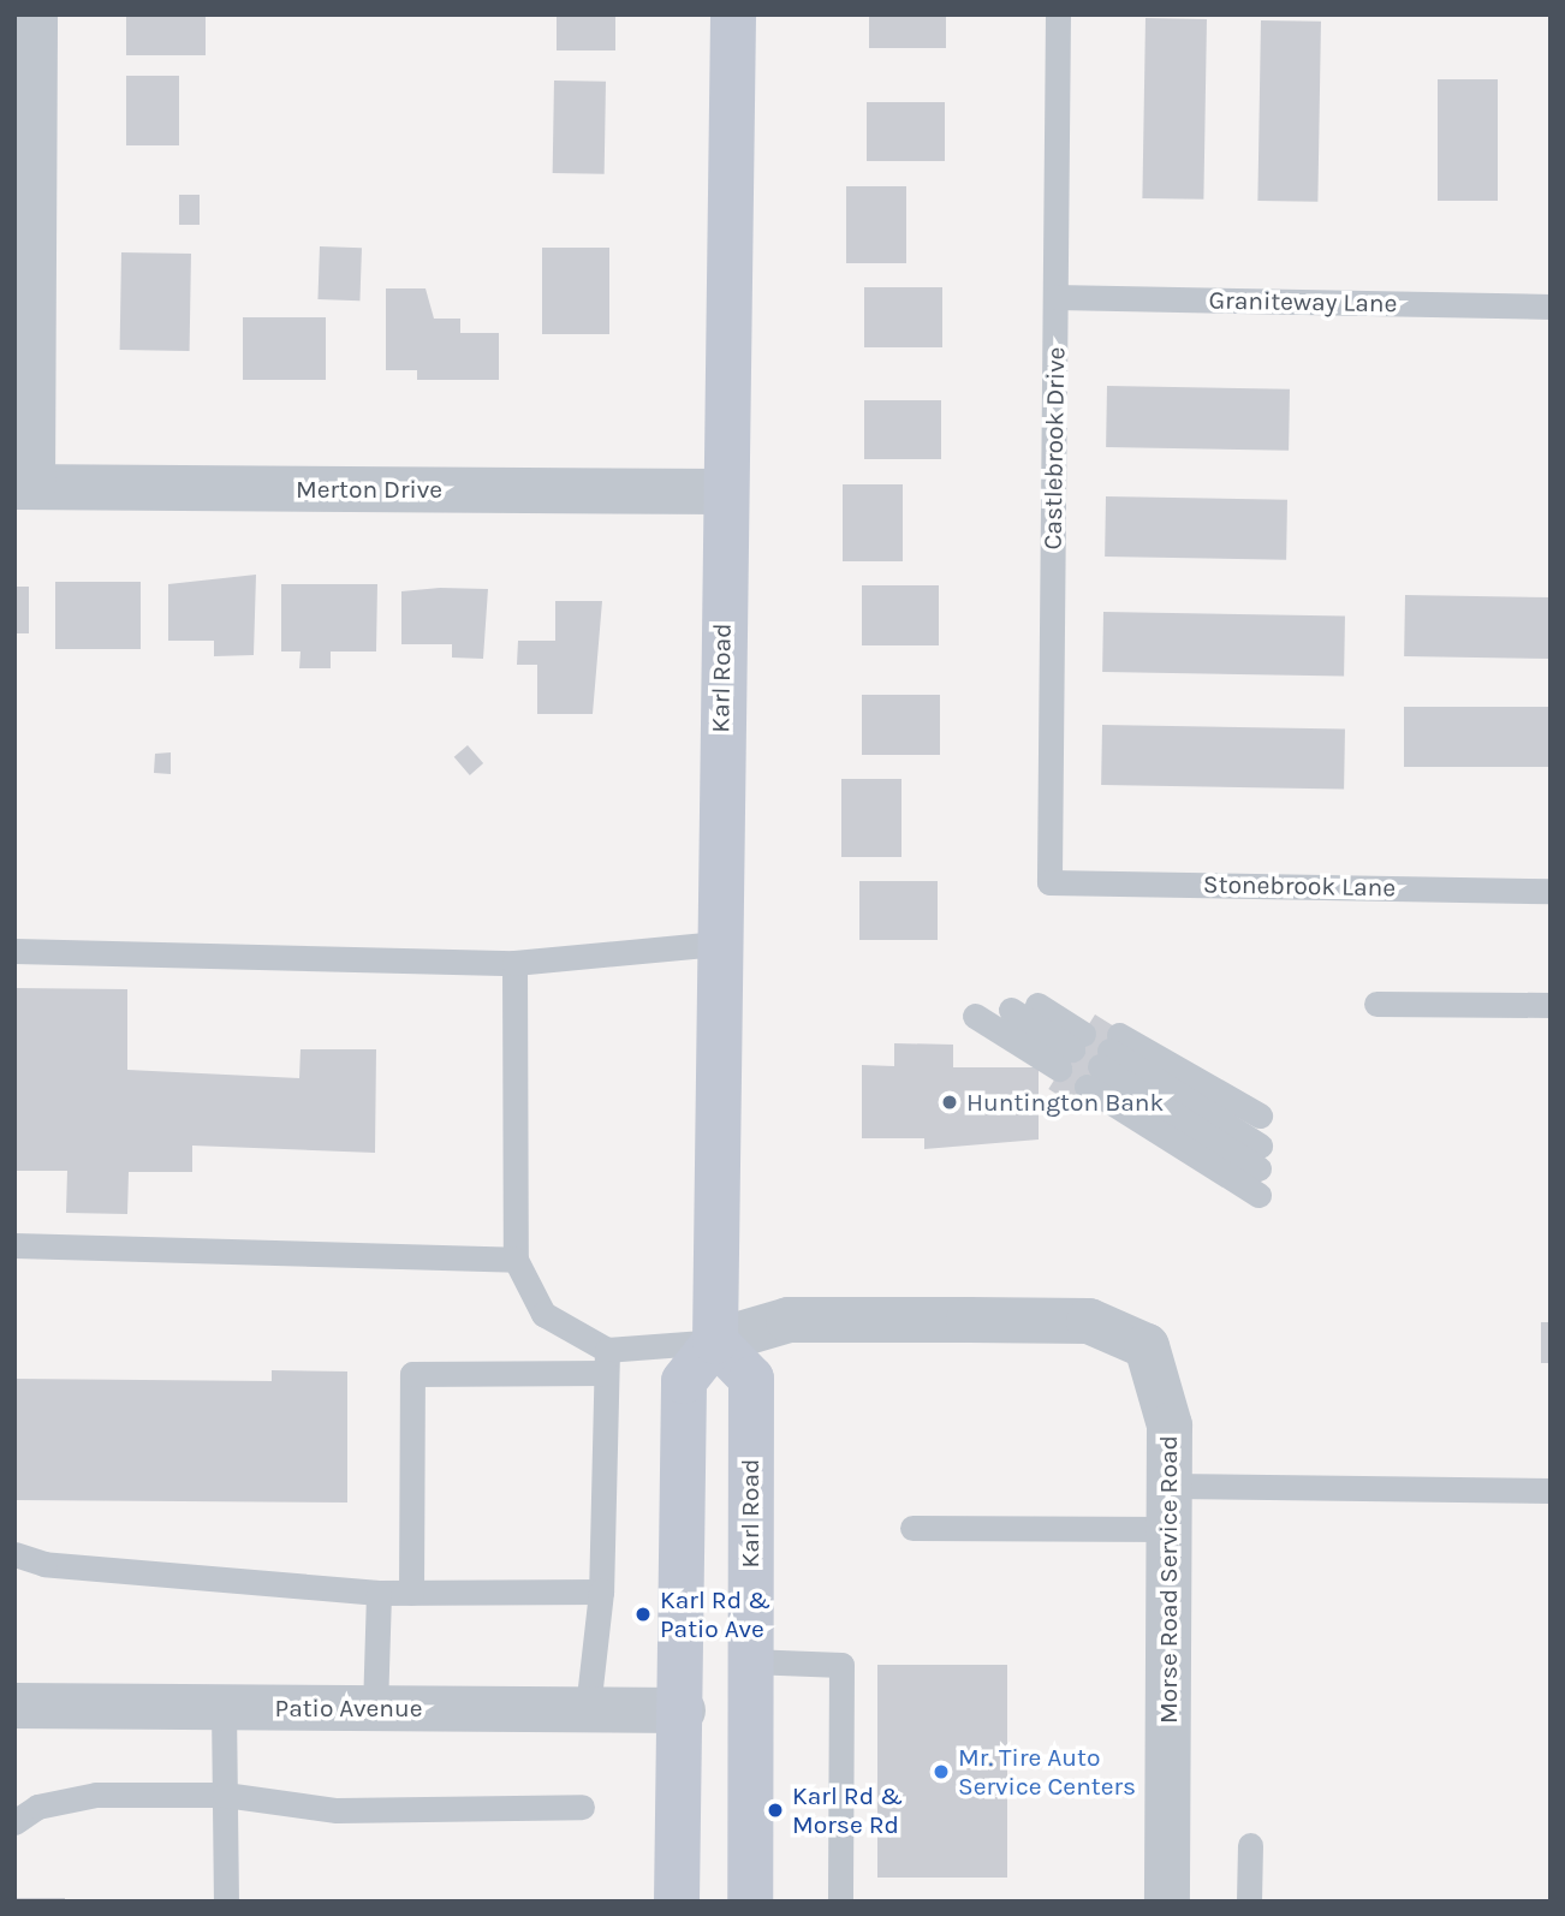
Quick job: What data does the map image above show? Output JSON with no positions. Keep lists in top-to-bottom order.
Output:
{
  "streets": {
    "main road": ["Karl Road"],
    "street": ["Merton Drive", "Morse Road Service Road", "Patio Avenue"],
    "lane": ["Graniteway Lane", "Castlebrook Drive", "Stonebrook Lane"]
  },
  "crossings": [
    ["Graniteway Lane", "Castlebrook Drive"],
    ["Castlebrook Drive", "Stonebrook Lane"],
    ["Merton Drive", "Karl Road"],
    ["Karl Road", "Morse Road Service Road"]
  ],
  "places": [
    "Huntington Bank",
    "Karl Rd & Patio Ave",
    "Mr. Tire Auto Service Centers",
    "Karl Rd & Morse Rd"
  ]
}
